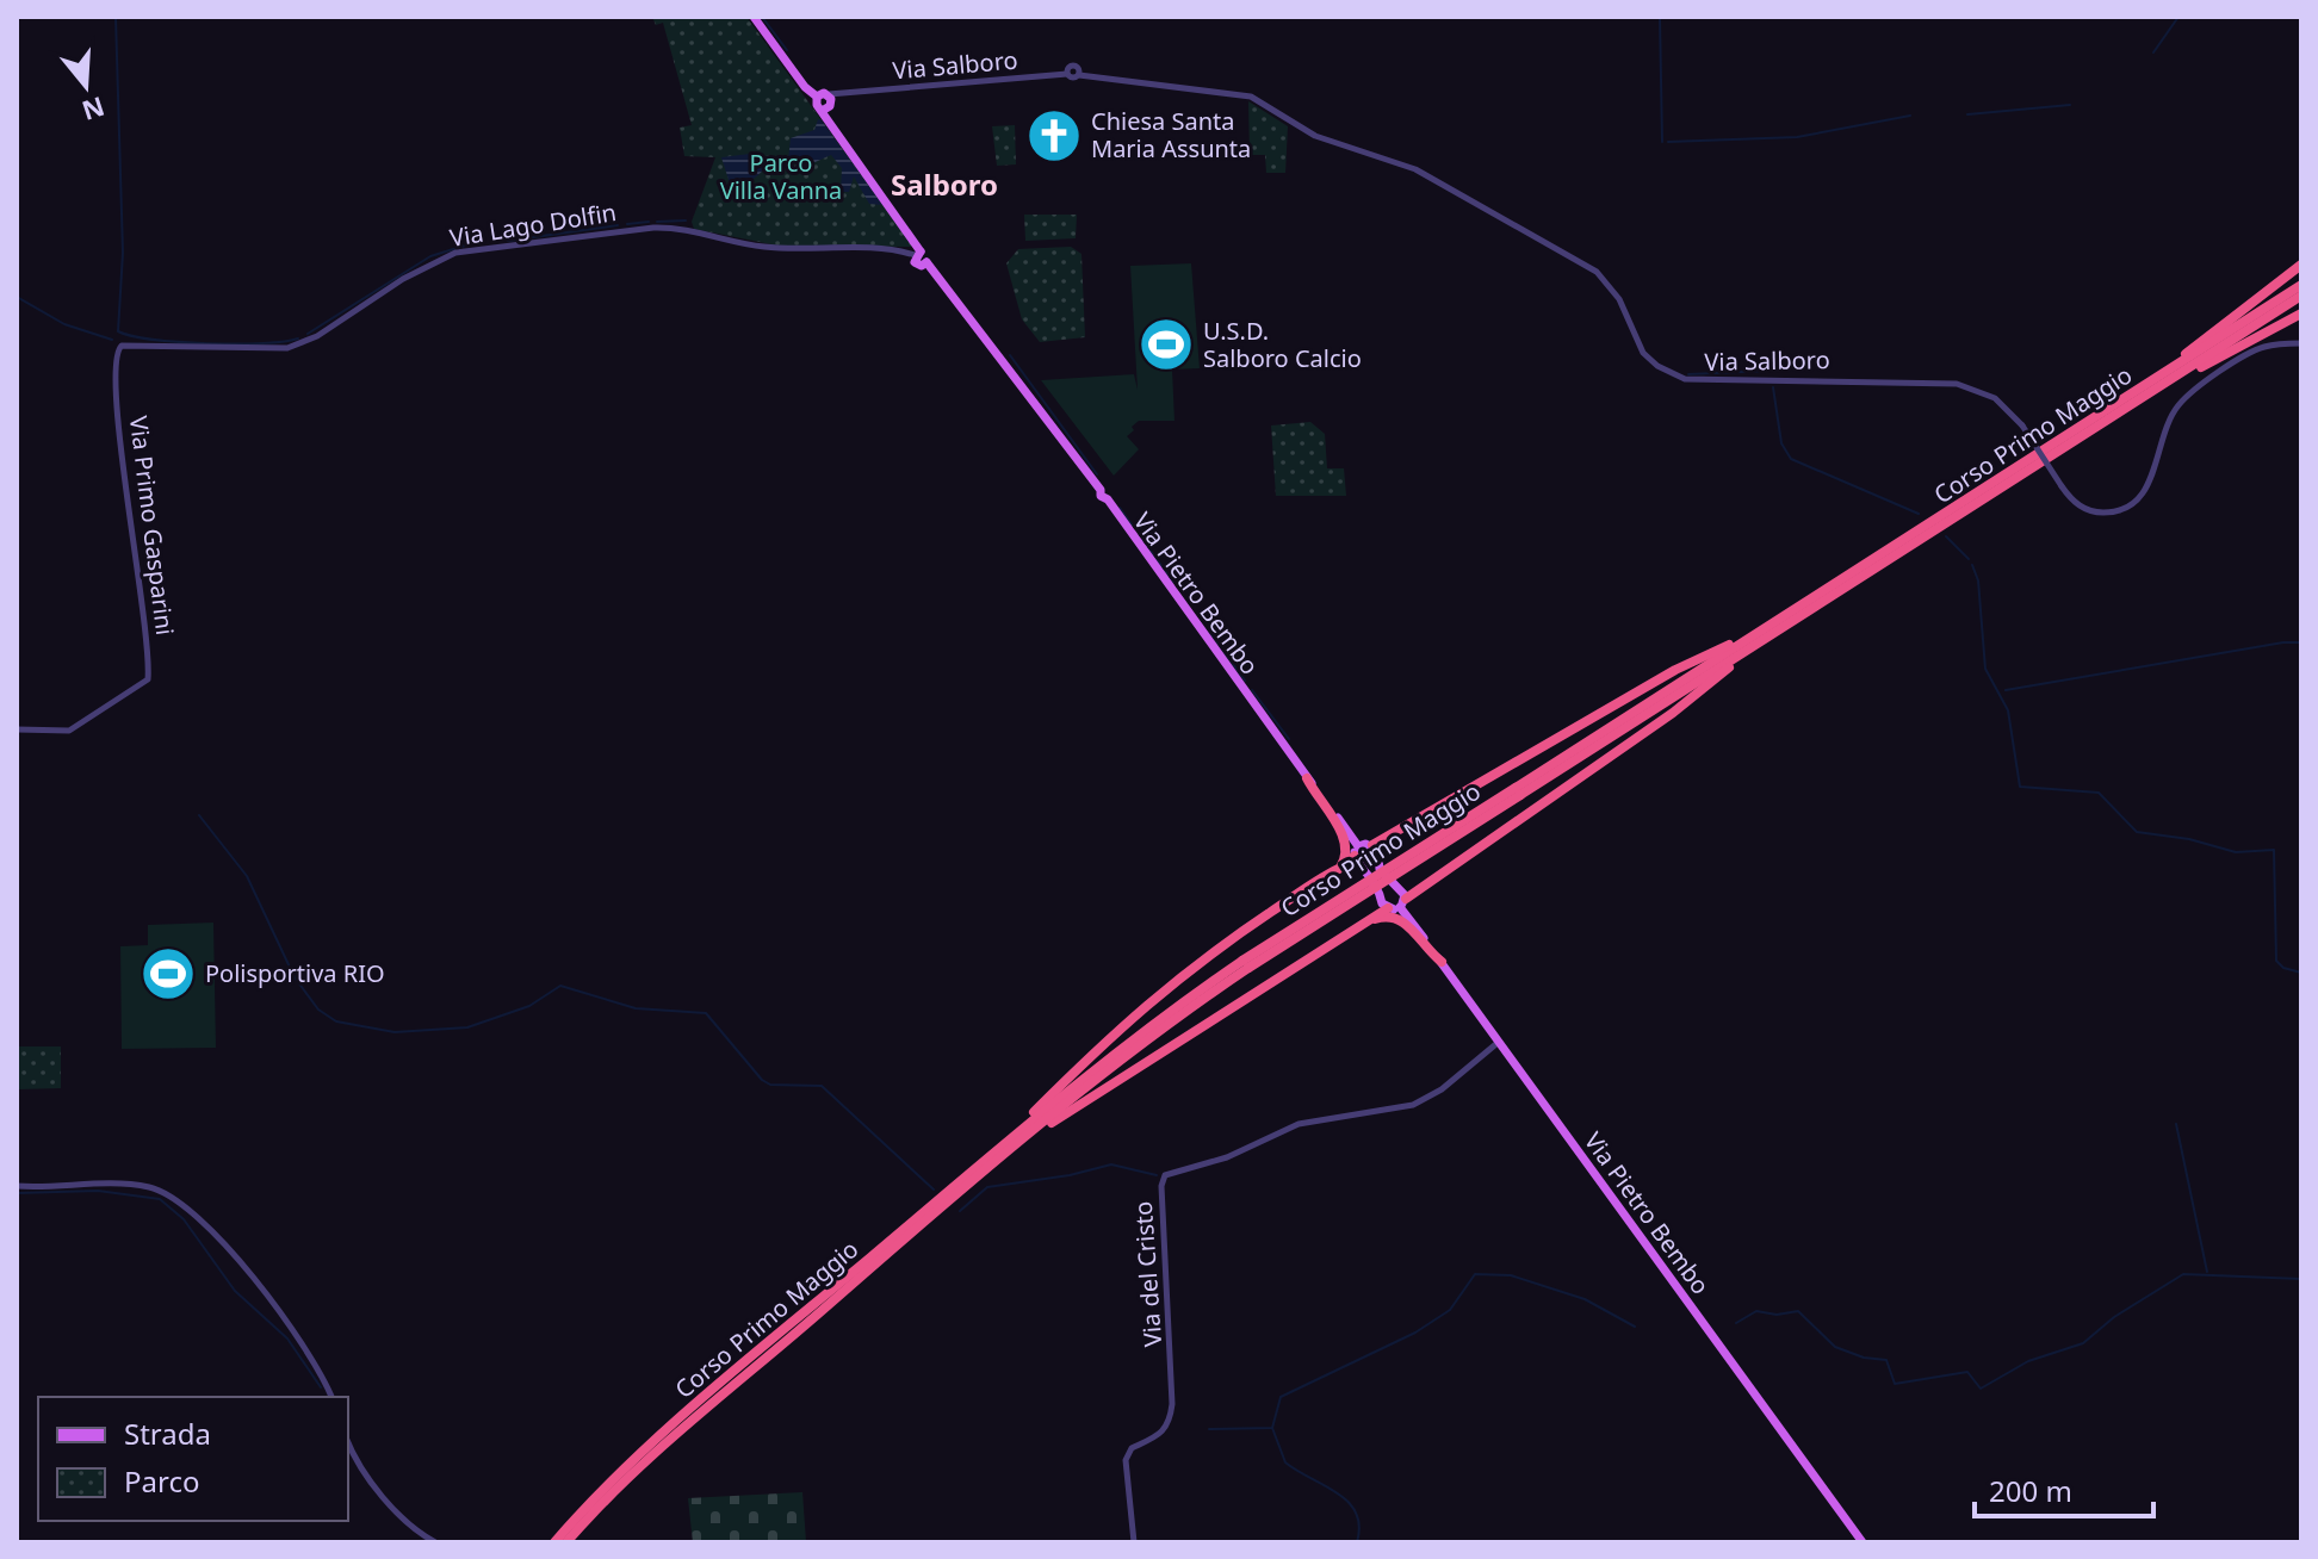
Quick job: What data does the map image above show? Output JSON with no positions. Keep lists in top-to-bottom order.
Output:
{
  "streets": {
    "highway": ["Corso Primo Maggio"],
    "main road": ["Via Pietro Bembo"],
    "street": [
      "Via Salboro",
      "Via Lago Dolfin",
      "Via Primo Gasparini",
      "Via del Cristo"
    ]
  },
  "crossings": [
    ["Via Lago Dolfin", "Via Primo Gasparini"],
    ["Via Lago Dolfin", "Via Pietro Bembo"],
    ["Via Pietro Bembo", "Via del Cristo"]
  ],
  "districts": ["Salboro"],
  "parks": ["Parco Villa Vanna"],
  "places": {
    "church": ["Chiesa Santa Maria Assunta"],
    "sports": ["U.S.D. Salboro Calcio", "Polisportiva RIO"]
  },
  "legend": ["Strada", "Parco"],
  "scale_bar": "200 m",
  "north": "bottom"
}
